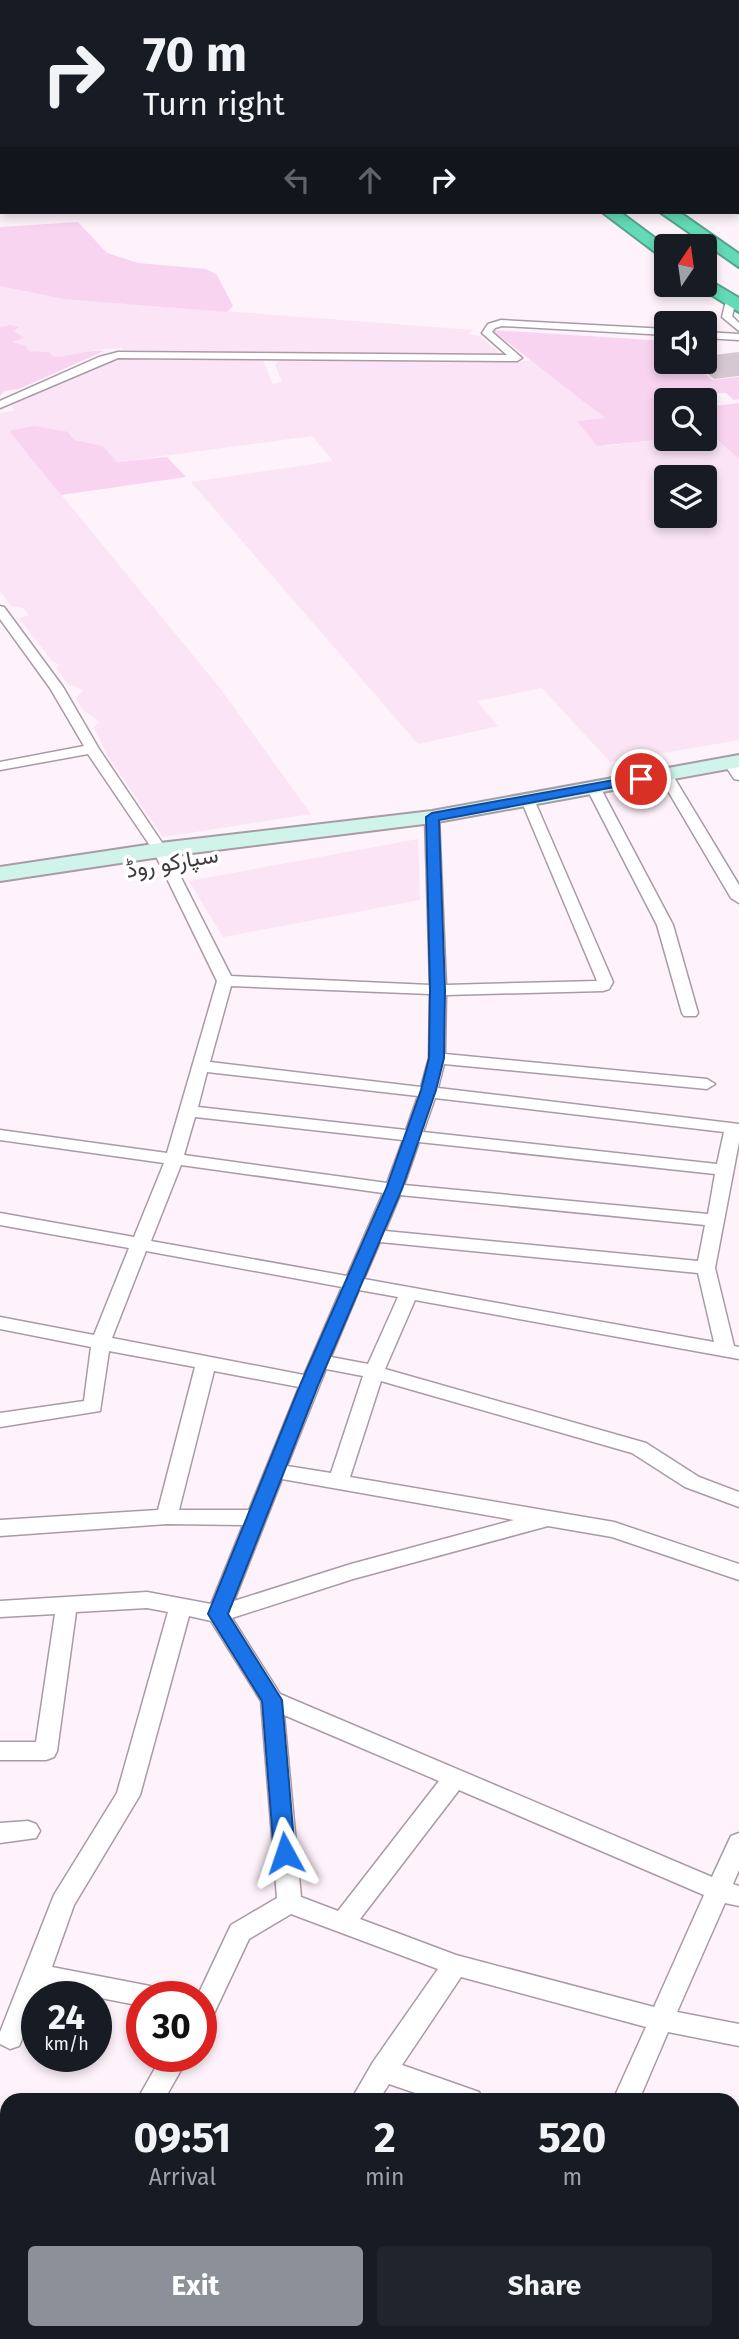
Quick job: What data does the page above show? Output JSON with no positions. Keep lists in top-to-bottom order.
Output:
{
  "streets": {
    "street": ["سپارکو روڈ"]
  },
  "north": "top",
  "page": {
    "turn": ["70 m", "Turn right"],
    "speed": "24 km/h",
    "limit": "30",
    "eta": [
      "09:51",
      "Arrival",
      "2",
      "min",
      "520",
      "m"
    ],
    "buttons": ["Exit", "Share"]
  }
}
